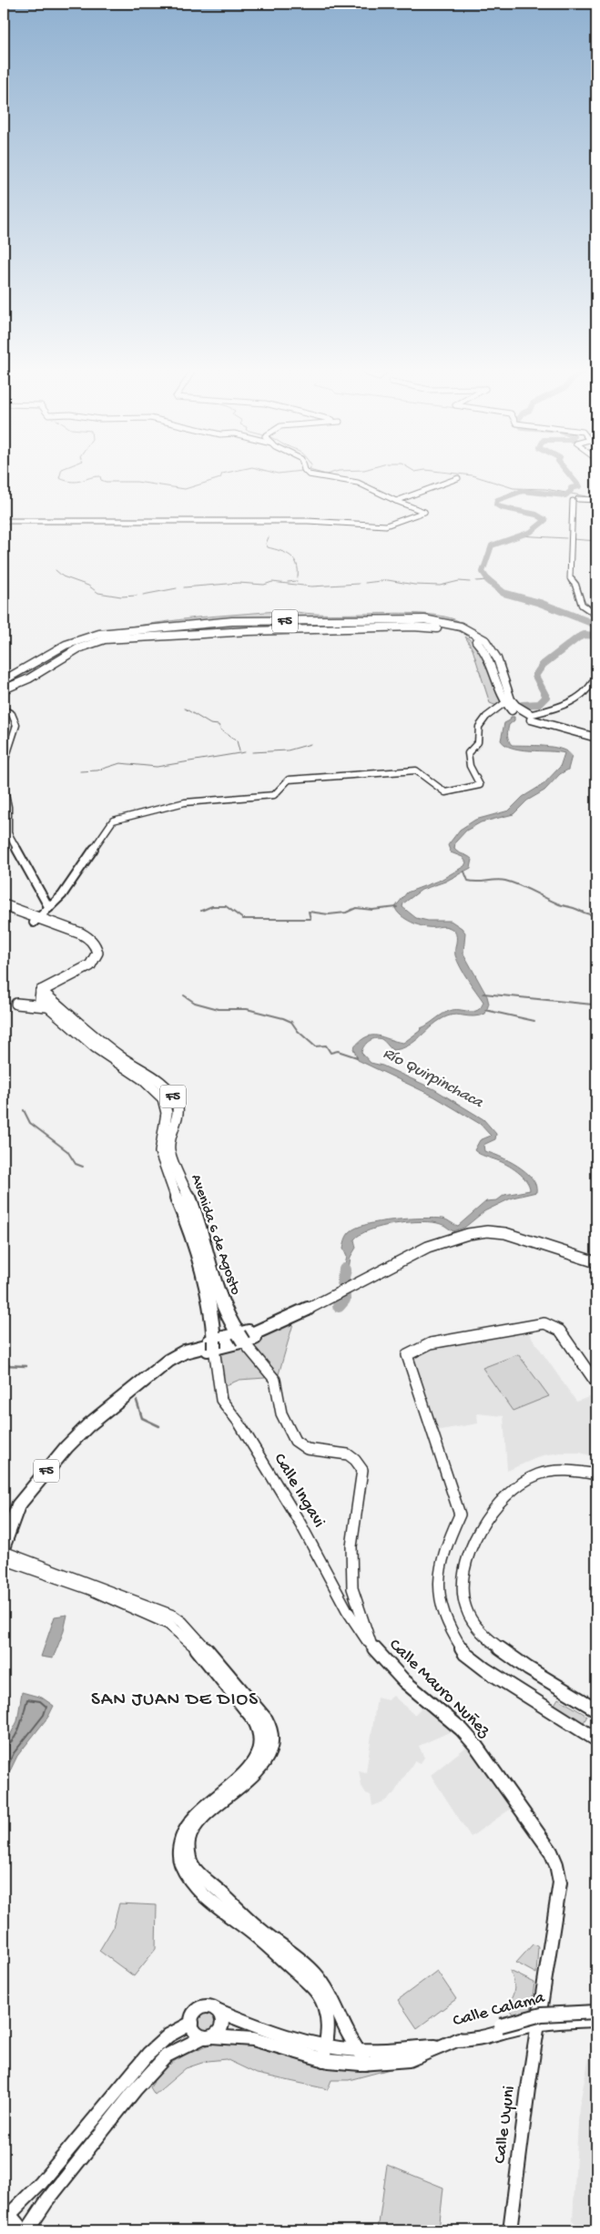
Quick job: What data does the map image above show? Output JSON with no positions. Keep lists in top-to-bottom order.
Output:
{
  "streets": {
    "highway": ["F5", "Avenida 6 de Agosto"],
    "main road": ["Calle Mauro Nuñez"],
    "street": ["Calle Ingavi", "Calle Calama", "Calle Uyuni"]
  },
  "crossings": [
    ["F5", "Avenida 6 de Agosto"],
    ["F5", "Calle Ingavi"],
    ["F5", "Calle Mauro Nuñez"],
    ["Avenida 6 de Agosto", "Calle Ingavi"],
    ["Avenida 6 de Agosto", "Calle Mauro Nuñez"],
    ["Calle Ingavi", "Calle Mauro Nuñez"]
  ],
  "districts": ["SAN JUAN DE DIOS"],
  "water": ["Río Quirpinchaca"]
}
